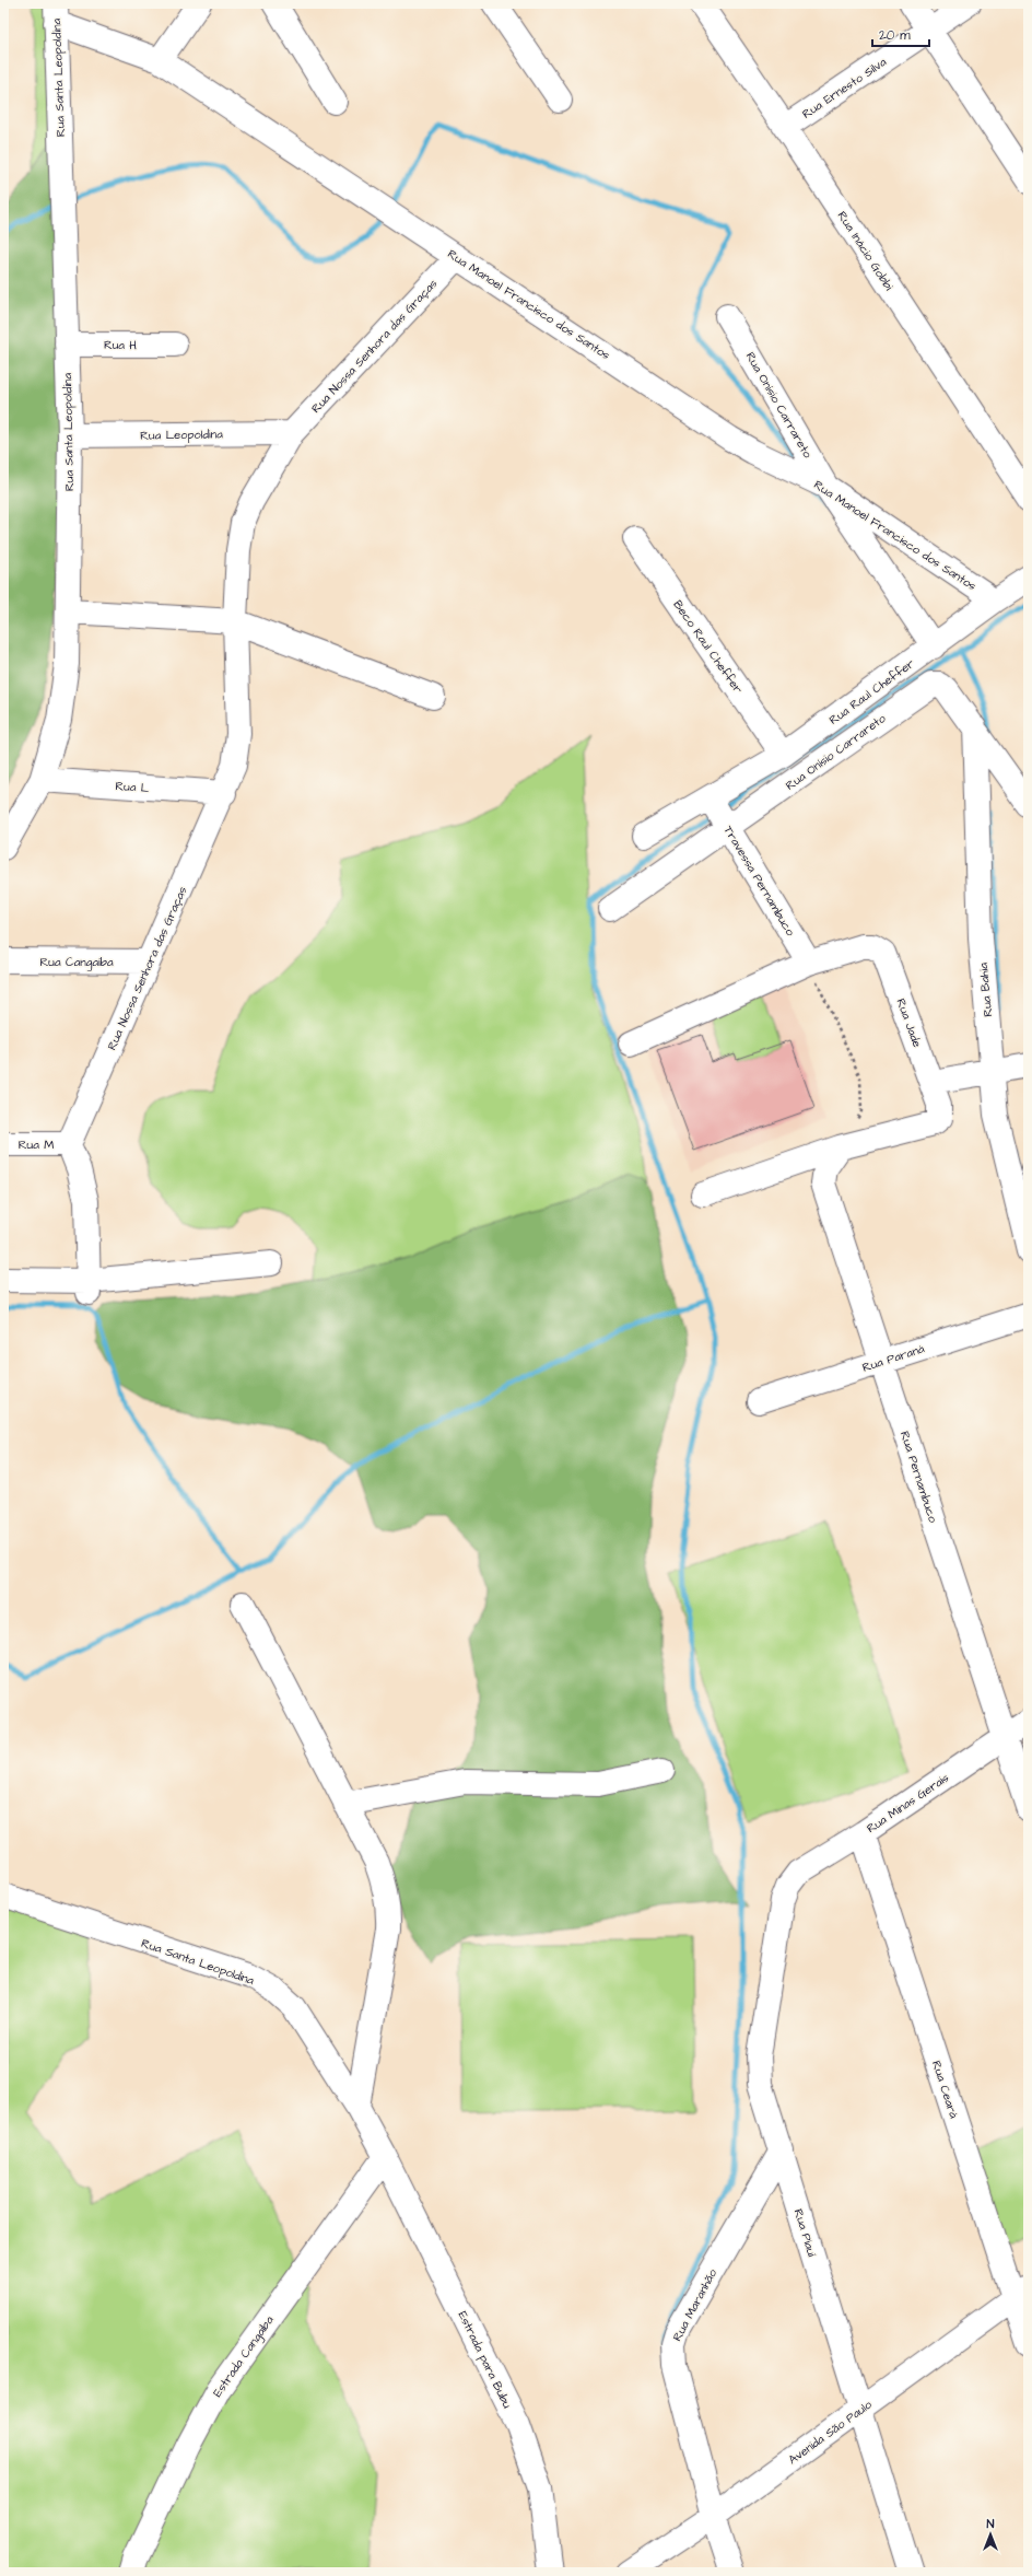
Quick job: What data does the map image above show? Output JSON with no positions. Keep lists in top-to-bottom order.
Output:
{
  "streets": {
    "street": [
      "Rua Santa Leopoldina",
      "Rua Ernesto Silva",
      "Rua Inácio Gobbi",
      "Rua Manoel Francisco dos Santos",
      "Rua H",
      "Rua Nossa Senhora das Graças",
      "Rua Onísio Carrareto",
      "Rua Leopoldina",
      "Beco Raul Cheffer",
      "Rua Raul Cheffer",
      "Rua L",
      "Travessa Pernambuco",
      "Rua Cangaíba",
      "Rua Bahia",
      "Rua Jade",
      "Rua M",
      "Rua Paraná",
      "Rua Pernambuco",
      "Rua Minas Gerais",
      "Rua Ceará",
      "Rua Piauí",
      "Rua Maranhão",
      "Estrada Cangaiba",
      "Estrada para Bubu",
      "Avenida São Paulo"
    ]
  },
  "crossings": [
    ["Rua Santa Leopoldina", "Rua Manoel Francisco dos Santos"],
    ["Rua Santa Leopoldina", "Rua H"],
    ["Rua Santa Leopoldina", "Rua Leopoldina"],
    ["Rua Santa Leopoldina", "Rua L"],
    ["Rua Santa Leopoldina", "Estrada Cangaiba"],
    ["Rua Santa Leopoldina", "Estrada para Bubu"],
    ["Rua Ernesto Silva", "Rua Inácio Gobbi"],
    ["Rua Manoel Francisco dos Santos", "Rua Nossa Senhora das Graças"],
    ["Rua Manoel Francisco dos Santos", "Rua Onísio Carrareto"],
    ["Rua Manoel Francisco dos Santos", "Rua Raul Cheffer"],
    ["Rua Nossa Senhora das Graças", "Rua Leopoldina"],
    ["Rua Nossa Senhora das Graças", "Rua L"],
    ["Rua Nossa Senhora das Graças", "Rua Cangaíba"],
    ["Rua Nossa Senhora das Graças", "Rua M"],
    ["Rua Onísio Carrareto", "Rua Raul Cheffer"],
    ["Rua Onísio Carrareto", "Travessa Pernambuco"],
    ["Rua Onísio Carrareto", "Rua Bahia"],
    ["Beco Raul Cheffer", "Rua Raul Cheffer"],
    ["Rua Raul Cheffer", "Travessa Pernambuco"],
    ["Travessa Pernambuco", "Rua Jade"],
    ["Rua Jade", "Rua Pernambuco"],
    ["Rua Paraná", "Rua Pernambuco"],
    ["Rua Pernambuco", "Rua Minas Gerais"],
    ["Rua Minas Gerais", "Rua Ceará"],
    ["Rua Minas Gerais", "Rua Piauí"],
    ["Rua Ceará", "Avenida São Paulo"],
    ["Rua Piauí", "Rua Maranhão"],
    ["Rua Piauí", "Avenida São Paulo"],
    ["Rua Maranhão", "Avenida São Paulo"],
    ["Estrada Cangaiba", "Estrada para Bubu"]
  ],
  "scale_bar": "20 m",
  "north": "top"
}
